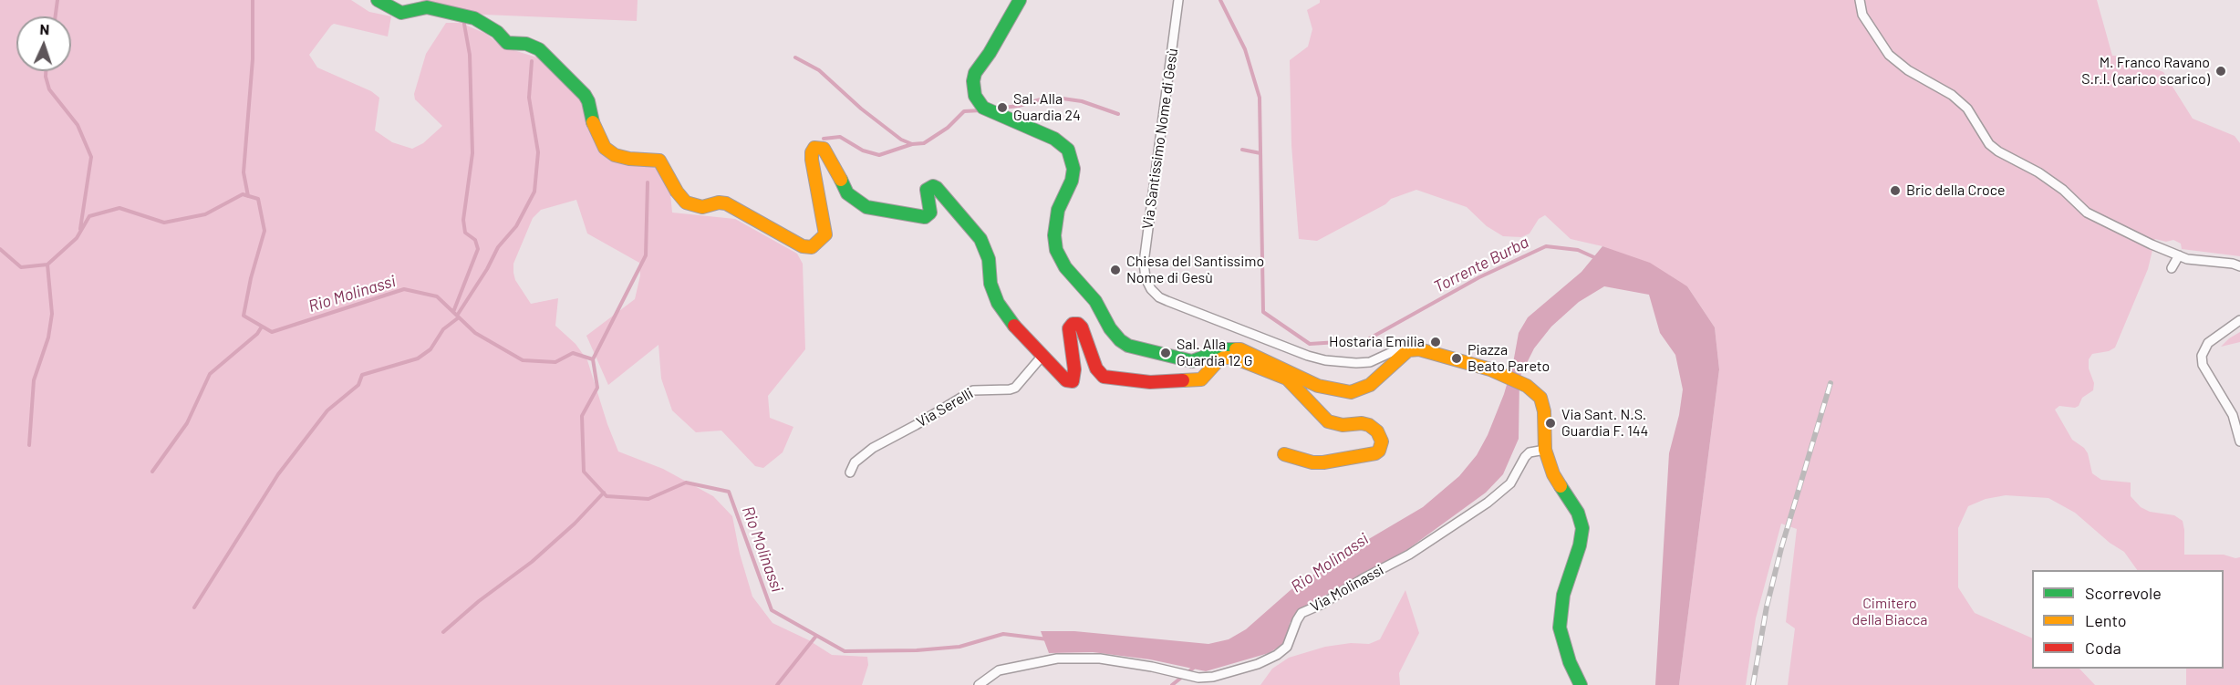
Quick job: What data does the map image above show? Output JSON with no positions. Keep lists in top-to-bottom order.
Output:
{
  "streets": {
    "street": ["Via Santissimo Nome di Gesù", "Via Serelli", "Via Molinassi"]
  },
  "water": ["Torrente Burba", "Rio Molinassi"],
  "parks": ["Cimitero della Biacca"],
  "places": [
    "M. Franco Ravano S.r.l. (carico scarico)",
    "Sal. Alla Guardia 24",
    "Bric della Croce",
    "Chiesa del Santissimo Nome di Gesù",
    "Hostaria Emilia",
    "Sal. Alla Guardia 12 G",
    "Piazza Beato Pareto",
    "Via Sant. N.S. Guardia F. 144"
  ],
  "legend": ["Scorrevole", "Lento", "Coda"],
  "north": "top"
}
